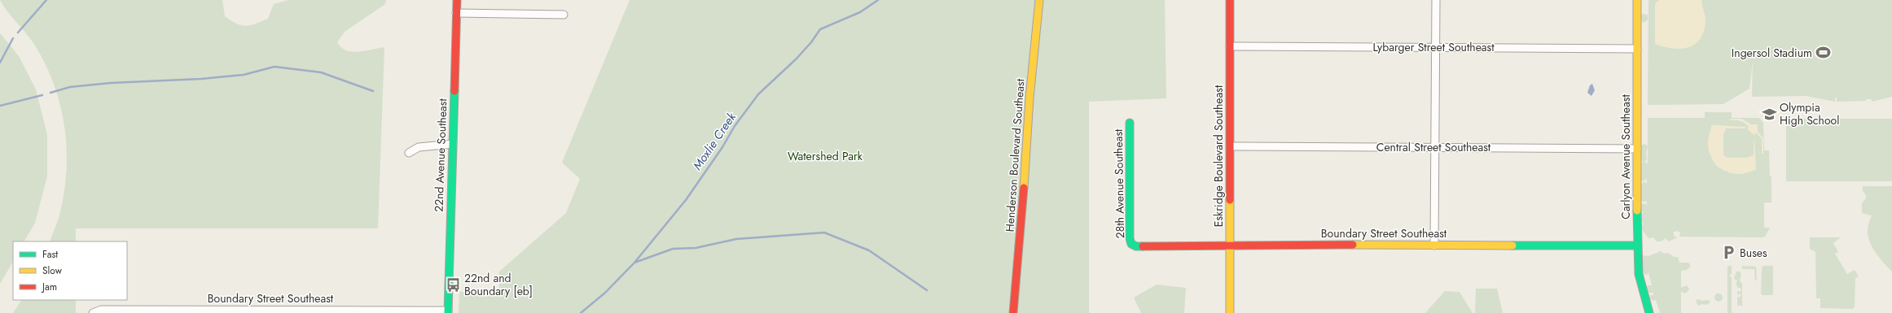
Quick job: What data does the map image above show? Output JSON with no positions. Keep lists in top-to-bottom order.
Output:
{
  "streets": {
    "street": [
      "Lybarger Street Southeast",
      "Central Street Southeast",
      "22nd Avenue Southeast",
      "Henderson Boulevard Southeast",
      "Eskridge Boulevard Southeast",
      "Carlyon Avenue Southeast",
      "28th Avenue Southeast",
      "Boundary Street Southeast"
    ]
  },
  "crossings": [
    ["Lybarger Street Southeast", "Eskridge Boulevard Southeast"],
    ["Lybarger Street Southeast", "Carlyon Avenue Southeast"],
    ["Central Street Southeast", "Eskridge Boulevard Southeast"],
    ["Central Street Southeast", "Carlyon Avenue Southeast"],
    ["22nd Avenue Southeast", "Boundary Street Southeast"],
    ["Eskridge Boulevard Southeast", "Boundary Street Southeast"],
    ["Carlyon Avenue Southeast", "Boundary Street Southeast"],
    ["28th Avenue Southeast", "Boundary Street Southeast"]
  ],
  "water": ["Moxlie Creek"],
  "parks": ["Watershed Park"],
  "places": {
    "sports": ["Ingersol Stadium"],
    "school or university": ["Olympia High School"],
    "parking": ["Buses"],
    "bus stop": ["22nd and Boundary [eb]"]
  },
  "legend": ["Fast", "Slow", "Jam"]
}
